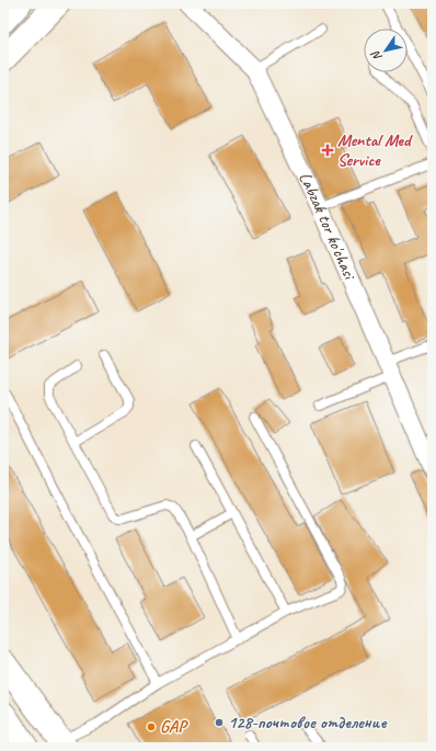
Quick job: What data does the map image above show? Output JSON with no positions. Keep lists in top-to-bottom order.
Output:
{
  "streets": {
    "street": ["Labzak tor ko'chasi"]
  },
  "places": {
    "health": ["Mental Med Service"],
    "other": ["128-почтовое отделение", "GAP"]
  },
  "north": "bottom left"
}
